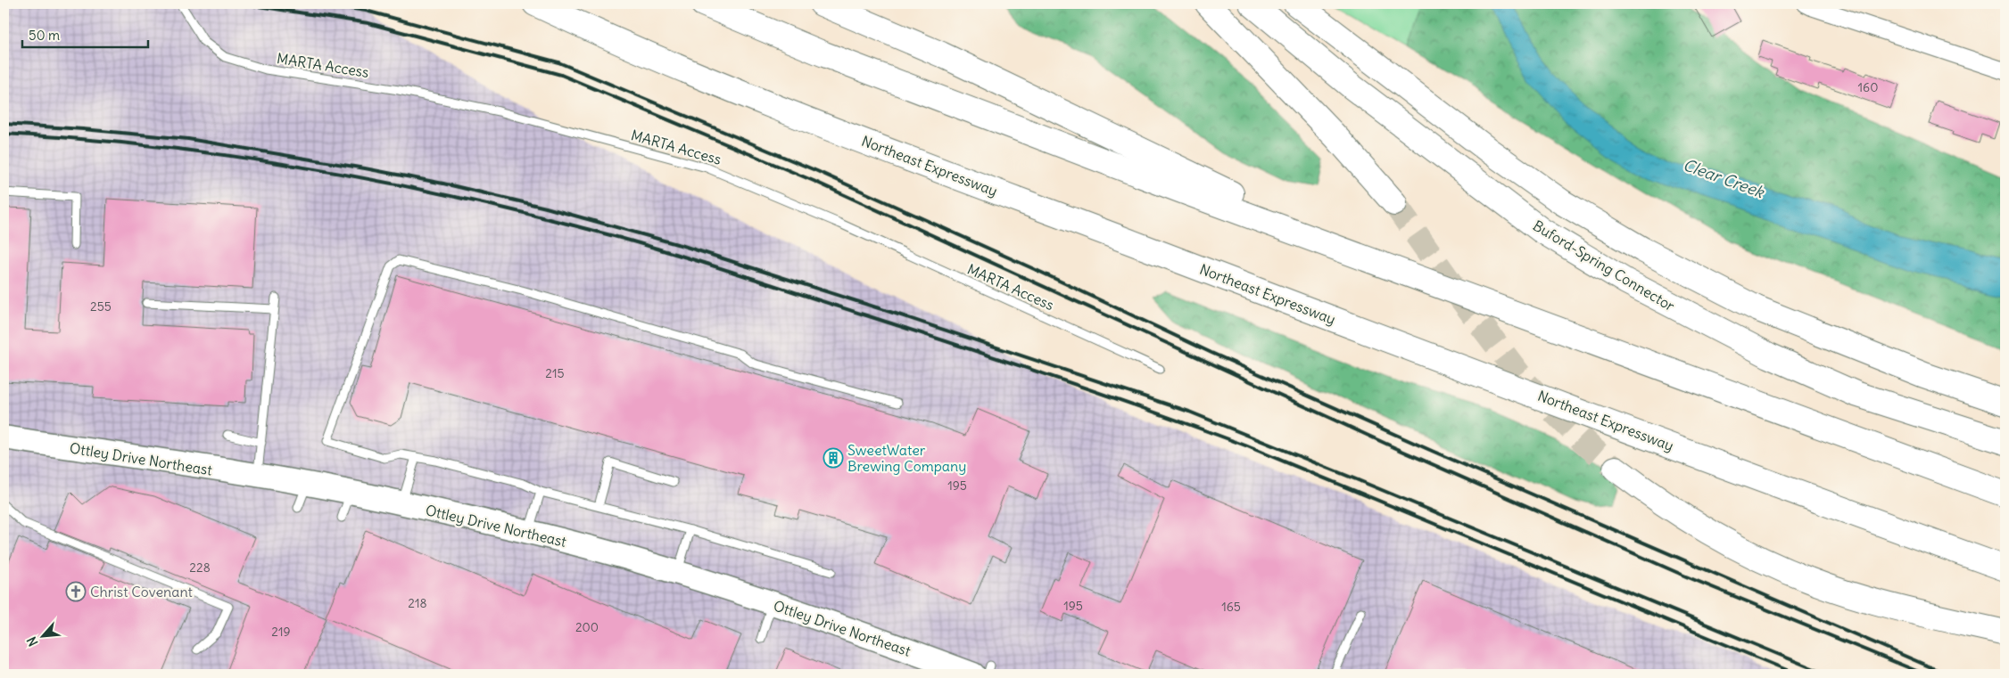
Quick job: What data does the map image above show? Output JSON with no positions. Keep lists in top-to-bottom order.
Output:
{
  "streets": {
    "highway": ["Northeast Expressway", "Buford-Spring Connector"],
    "street": ["Ottley Drive Northeast"],
    "lane": ["MARTA Access"]
  },
  "water": ["Clear Creek"],
  "places": {
    "building": ["SweetWater Brewing Company"],
    "church": ["Christ Covenant"]
  },
  "house_numbers": [
    "160",
    "255",
    "215",
    "195",
    "228",
    "218",
    "195",
    "165",
    "200",
    "219"
  ],
  "scale_bar": "50 m",
  "north": "bottom left"
}
